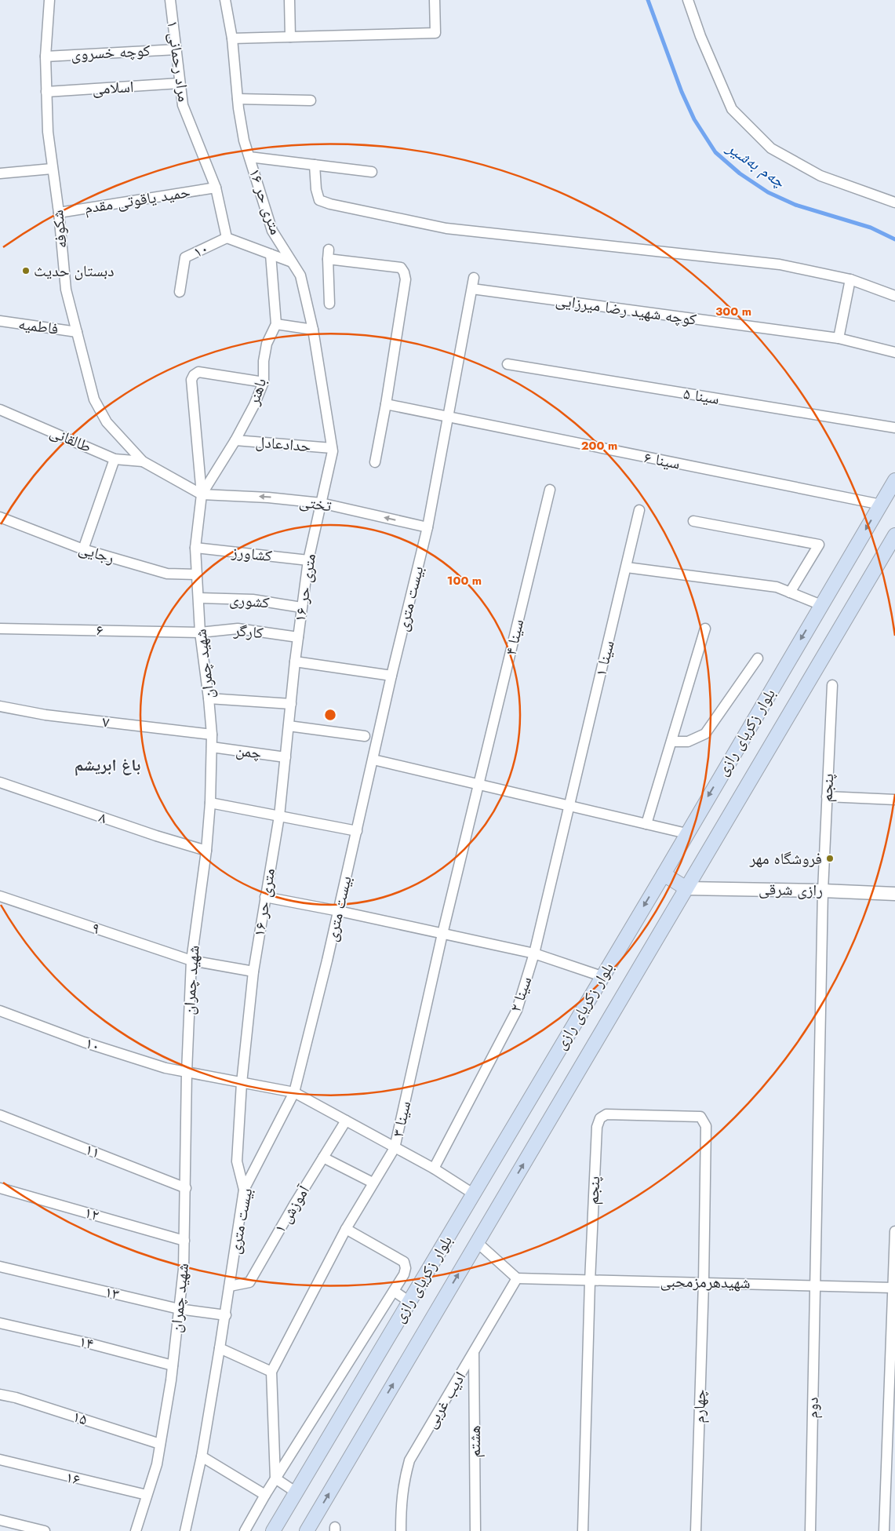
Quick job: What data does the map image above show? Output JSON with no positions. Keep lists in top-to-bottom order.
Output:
{
  "streets": {
    "main road": ["بلوار زکریای رازی"],
    "street": [
      "کوچه خسروی",
      "مراد رحمانی ۱",
      "اسلامی",
      "حمید یاقوتی مقدم",
      "۱۶ متری حر",
      "شکوفه",
      "۱۰",
      "کوچه شهید رضا میرزایی",
      "فاطمیه",
      "باهنر",
      "سینا ۵",
      "طالقانی",
      "حدادعادل",
      "سینا ۶",
      "تختی",
      "رجایی",
      "کشاورز",
      "بیست متری",
      "کشوری",
      "۶",
      "کارگر",
      "سینا ۴",
      "۱ سینا",
      "شهید چمران",
      "۷",
      "چمن",
      "پنجم",
      "۸",
      "رازی شرقی",
      "۹",
      "سینا ۲",
      "سینا ۳",
      "۱۱",
      "آموزش ۱",
      "۱۲",
      "شهیدهرمزمحبی",
      "۱۳",
      "۱۴",
      "ادیب غربی",
      "چهارم",
      "دوم",
      "۱۵",
      "هشتم",
      "۱۶"
    ]
  },
  "crossings": [
    ["کوچه خسروی", "مراد رحمانی ۱"],
    ["کوچه خسروی", "شکوفه"],
    ["مراد رحمانی ۱", "اسلامی"],
    ["مراد رحمانی ۱", "حمید یاقوتی مقدم"],
    ["مراد رحمانی ۱", "۱۰"],
    ["اسلامی", "شکوفه"],
    ["حمید یاقوتی مقدم", "شکوفه"],
    ["۱۶ متری حر", "۱۰"],
    ["۱۶ متری حر", "حدادعادل"],
    ["۱۶ متری حر", "تختی"],
    ["۱۶ متری حر", "کشاورز"],
    ["۱۶ متری حر", "بیست متری"],
    ["۱۶ متری حر", "کشوری"],
    ["۱۶ متری حر", "کارگر"],
    ["۱۶ متری حر", "چمن"],
    ["۱۶ متری حر", "۹"],
    ["شکوفه", "فاطمیه"],
    ["شکوفه", "طالقانی"],
    ["۱۰", "بیست متری"],
    ["۱۰", "شهید چمران"],
    ["۱۰", "بلوار زکریای رازی"],
    ["۱۰", "سینا ۲"],
    ["۱۰", "سینا ۳"],
    ["۱۰", "آموزش ۱"],
    ["کوچه شهید رضا میرزایی", "بیست متری"],
    ["باهنر", "حدادعادل"],
    ["باهنر", "تختی"],
    ["باهنر", "شهید چمران"],
    ["سینا ۶", "بیست متری"],
    ["سینا ۶", "بلوار زکریای رازی"],
    ["تختی", "بیست متری"],
    ["تختی", "شهید چمران"],
    ["رجایی", "شهید چمران"],
    ["کشاورز", "شهید چمران"],
    ["بیست متری", "آموزش ۱"],
    ["بیست متری", "۱۳"],
    ["کشوری", "شهید چمران"],
    ["۶", "کارگر"],
    ["۶", "شهید چمران"],
    ["کارگر", "شهید چمران"],
    ["سینا ۴", "سینا ۳"],
    ["۱ سینا", "سینا ۲"],
    ["شهید چمران", "۷"],
    ["شهید چمران", "چمن"],
    ["شهید چمران", "۸"],
    ["شهید چمران", "۹"],
    ["شهید چمران", "۱۱"],
    ["شهید چمران", "۱۲"],
    ["شهید چمران", "۱۳"],
    ["شهید چمران", "۱۴"],
    ["شهید چمران", "۱۵"],
    ["شهید چمران", "۱۶"],
    ["بلوار زکریای رازی", "رازی شرقی"],
    ["پنجم", "رازی شرقی"],
    ["پنجم", "شهیدهرمزمحبی"],
    ["پنجم", "چهارم"],
    ["پنجم", "دوم"],
    ["شهیدهرمزمحبی", "ادیب غربی"],
    ["شهیدهرمزمحبی", "چهارم"],
    ["شهیدهرمزمحبی", "دوم"],
    ["ادیب غربی", "هشتم"]
  ],
  "one_way": ["تختی"],
  "districts": ["باغ ابریشم"],
  "water": ["چەم بەشیر"],
  "places": ["دبستان حدیث", "فروشگاه مهر"],
  "rings": ["300 m", "200 m", "100 m"]
}
